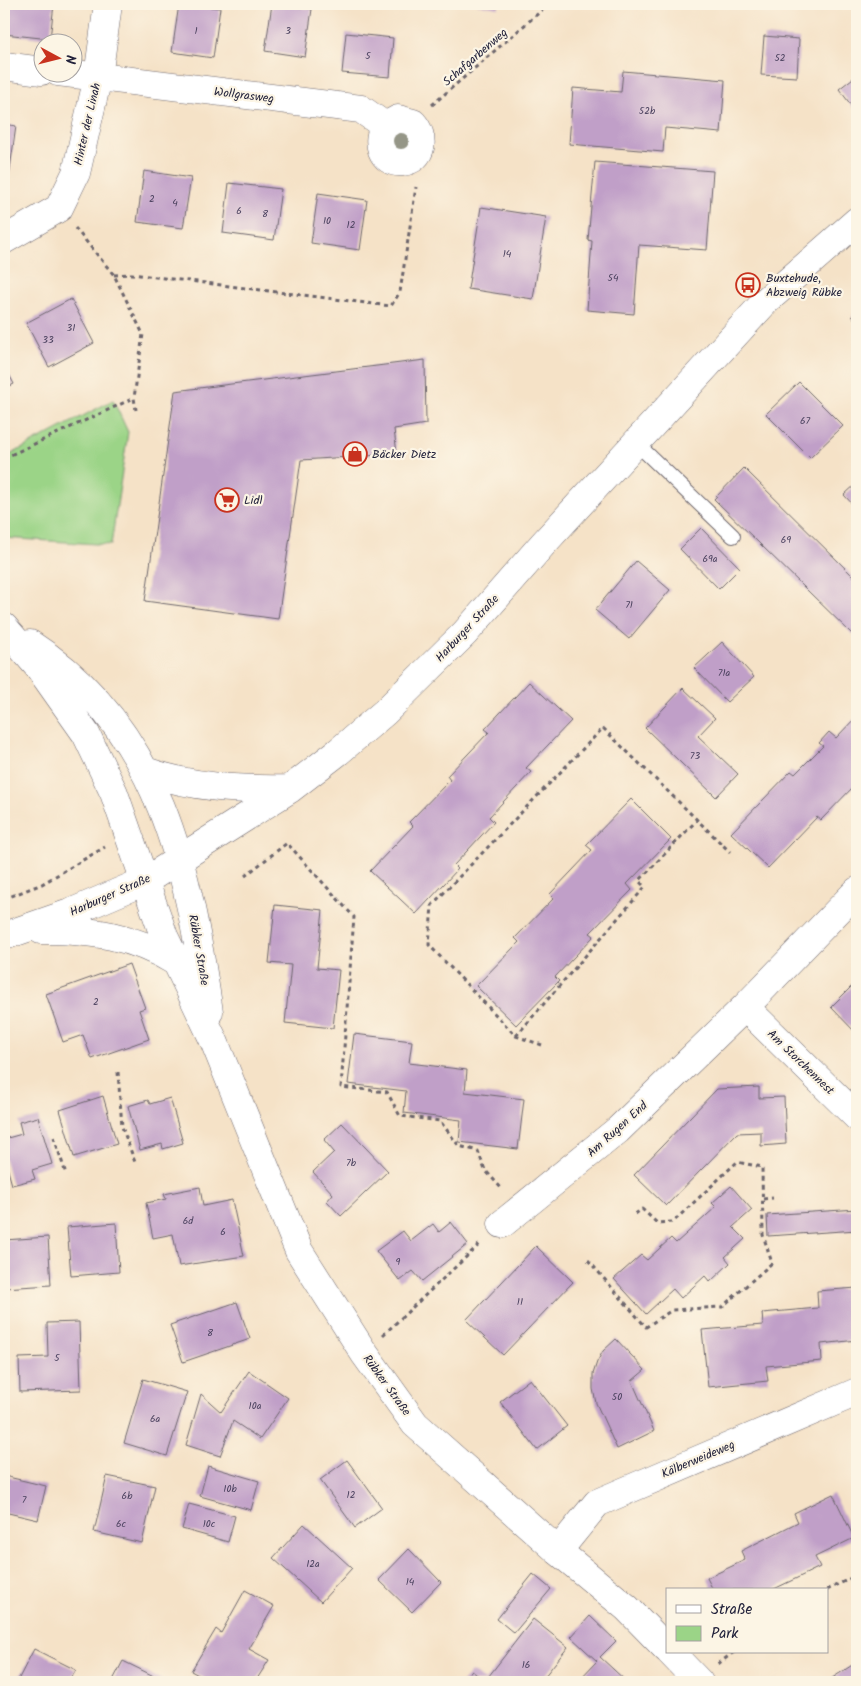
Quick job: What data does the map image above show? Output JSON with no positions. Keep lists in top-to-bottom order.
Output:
{
  "streets": {
    "street": [
      "Wollgrasweg",
      "Hinter der Linah",
      "Harburger Straße",
      "Rübker Straße",
      "Am Storchennest",
      "Am Rugen End",
      "Kälberweideweg"
    ],
    "path": ["Schafgarbenweg"]
  },
  "crossings": [
    ["Schafgarbenweg", "Wollgrasweg"],
    ["Wollgrasweg", "Hinter der Linah"],
    ["Harburger Straße", "Rübker Straße"],
    ["Rübker Straße", "Kälberweideweg"],
    ["Am Storchennest", "Am Rugen End"]
  ],
  "places": {
    "bus stop": ["Buxtehude, Abzweig Rübke"],
    "shop": ["Bäcker Dietz"],
    "supermarket": ["Lidl"]
  },
  "house_numbers": [
    "1",
    "3",
    "5",
    "52",
    "52b",
    "2",
    "4",
    "6",
    "8",
    "10",
    "12",
    "14",
    "54",
    "31",
    "33",
    "67",
    "69",
    "69a",
    "71",
    "71a",
    "73",
    "2",
    "7b",
    "6d",
    "6",
    "9",
    "11",
    "8",
    "5",
    "50",
    "10a",
    "6a",
    "10b",
    "12",
    "6b",
    "7",
    "6c",
    "10c",
    "12a",
    "14",
    "16"
  ],
  "legend": ["Straße", "Park"],
  "north": "right"
}
